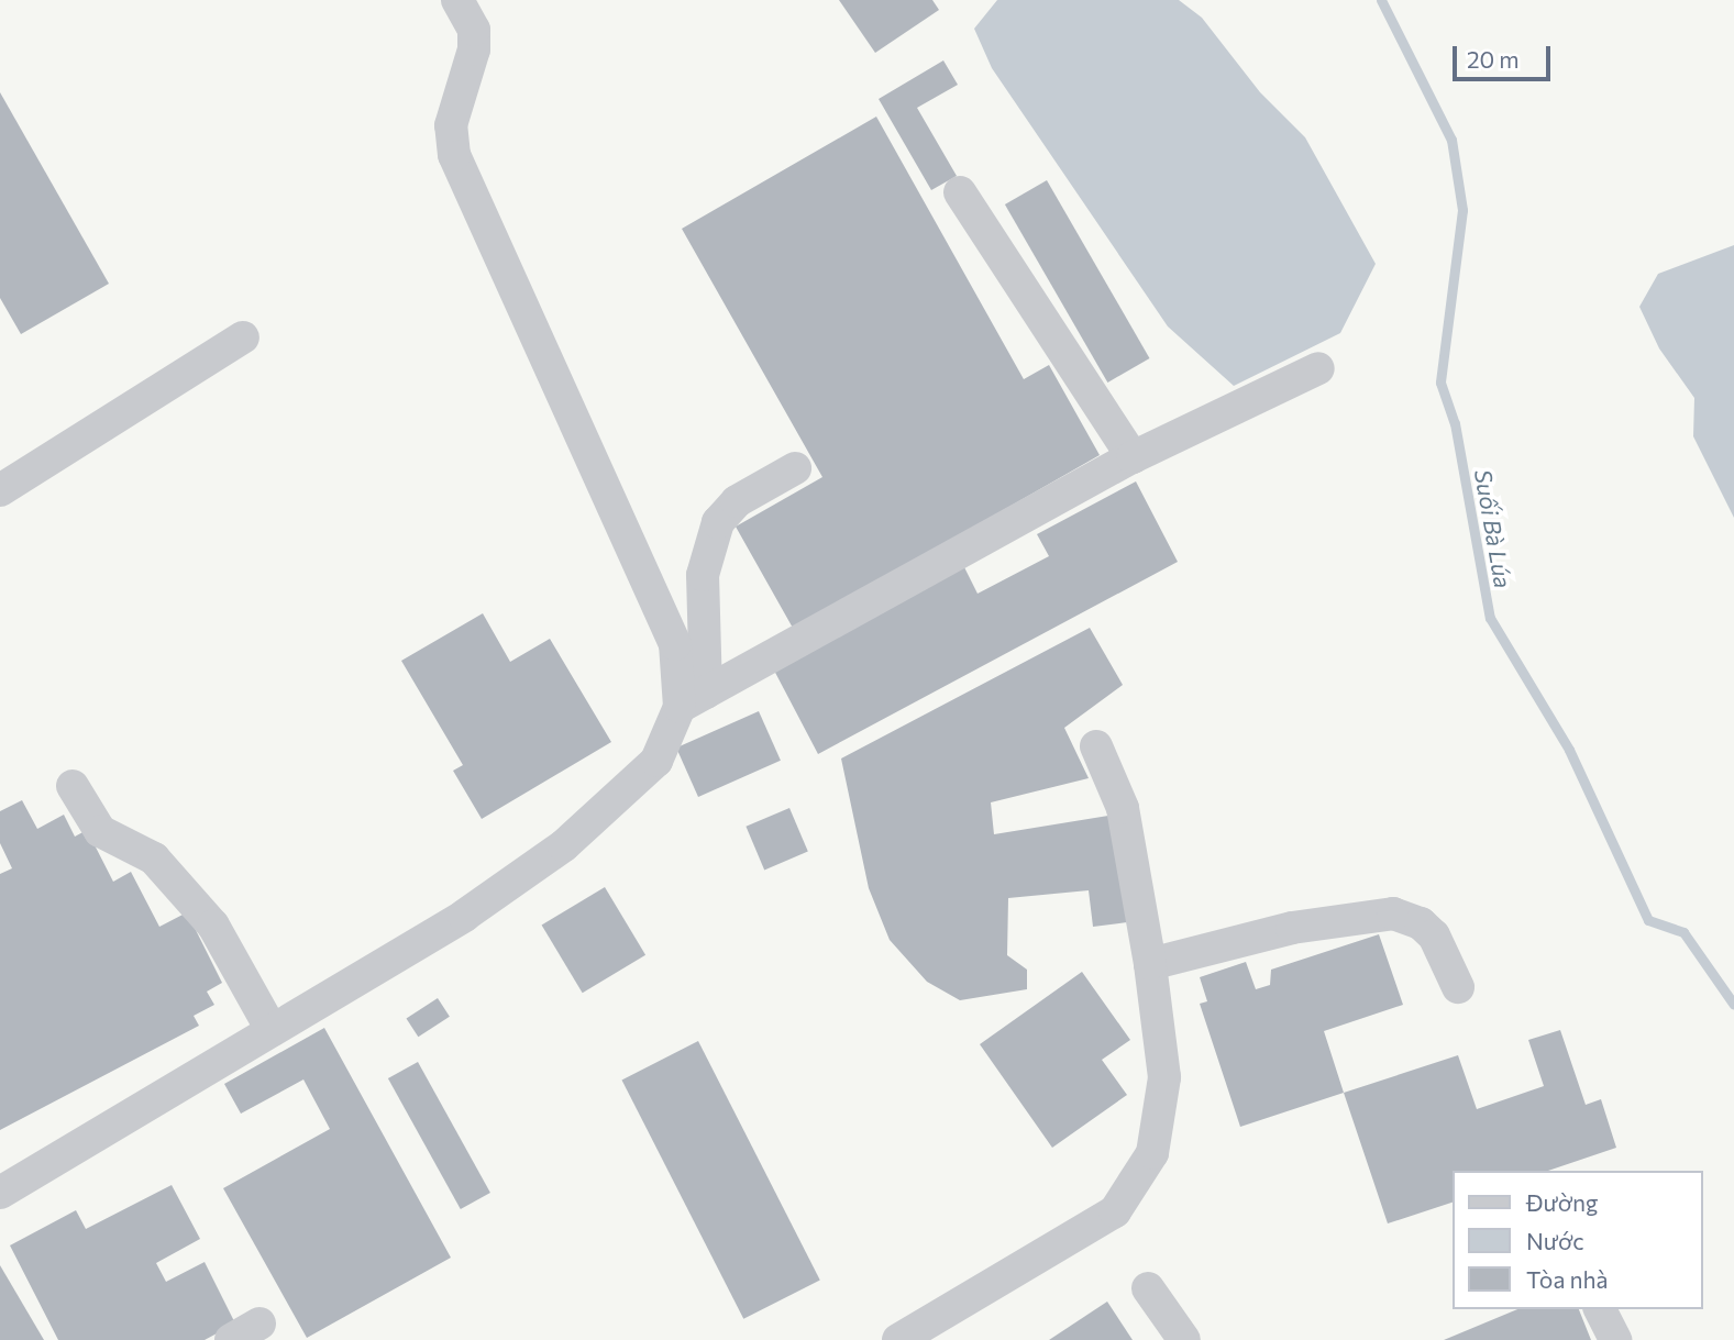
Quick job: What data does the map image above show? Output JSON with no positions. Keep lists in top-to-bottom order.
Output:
{
  "water": ["Suối Bà Lúa"],
  "legend": ["Đường", "Nước", "Tòa nhà"],
  "scale_bar": "20 m"
}
